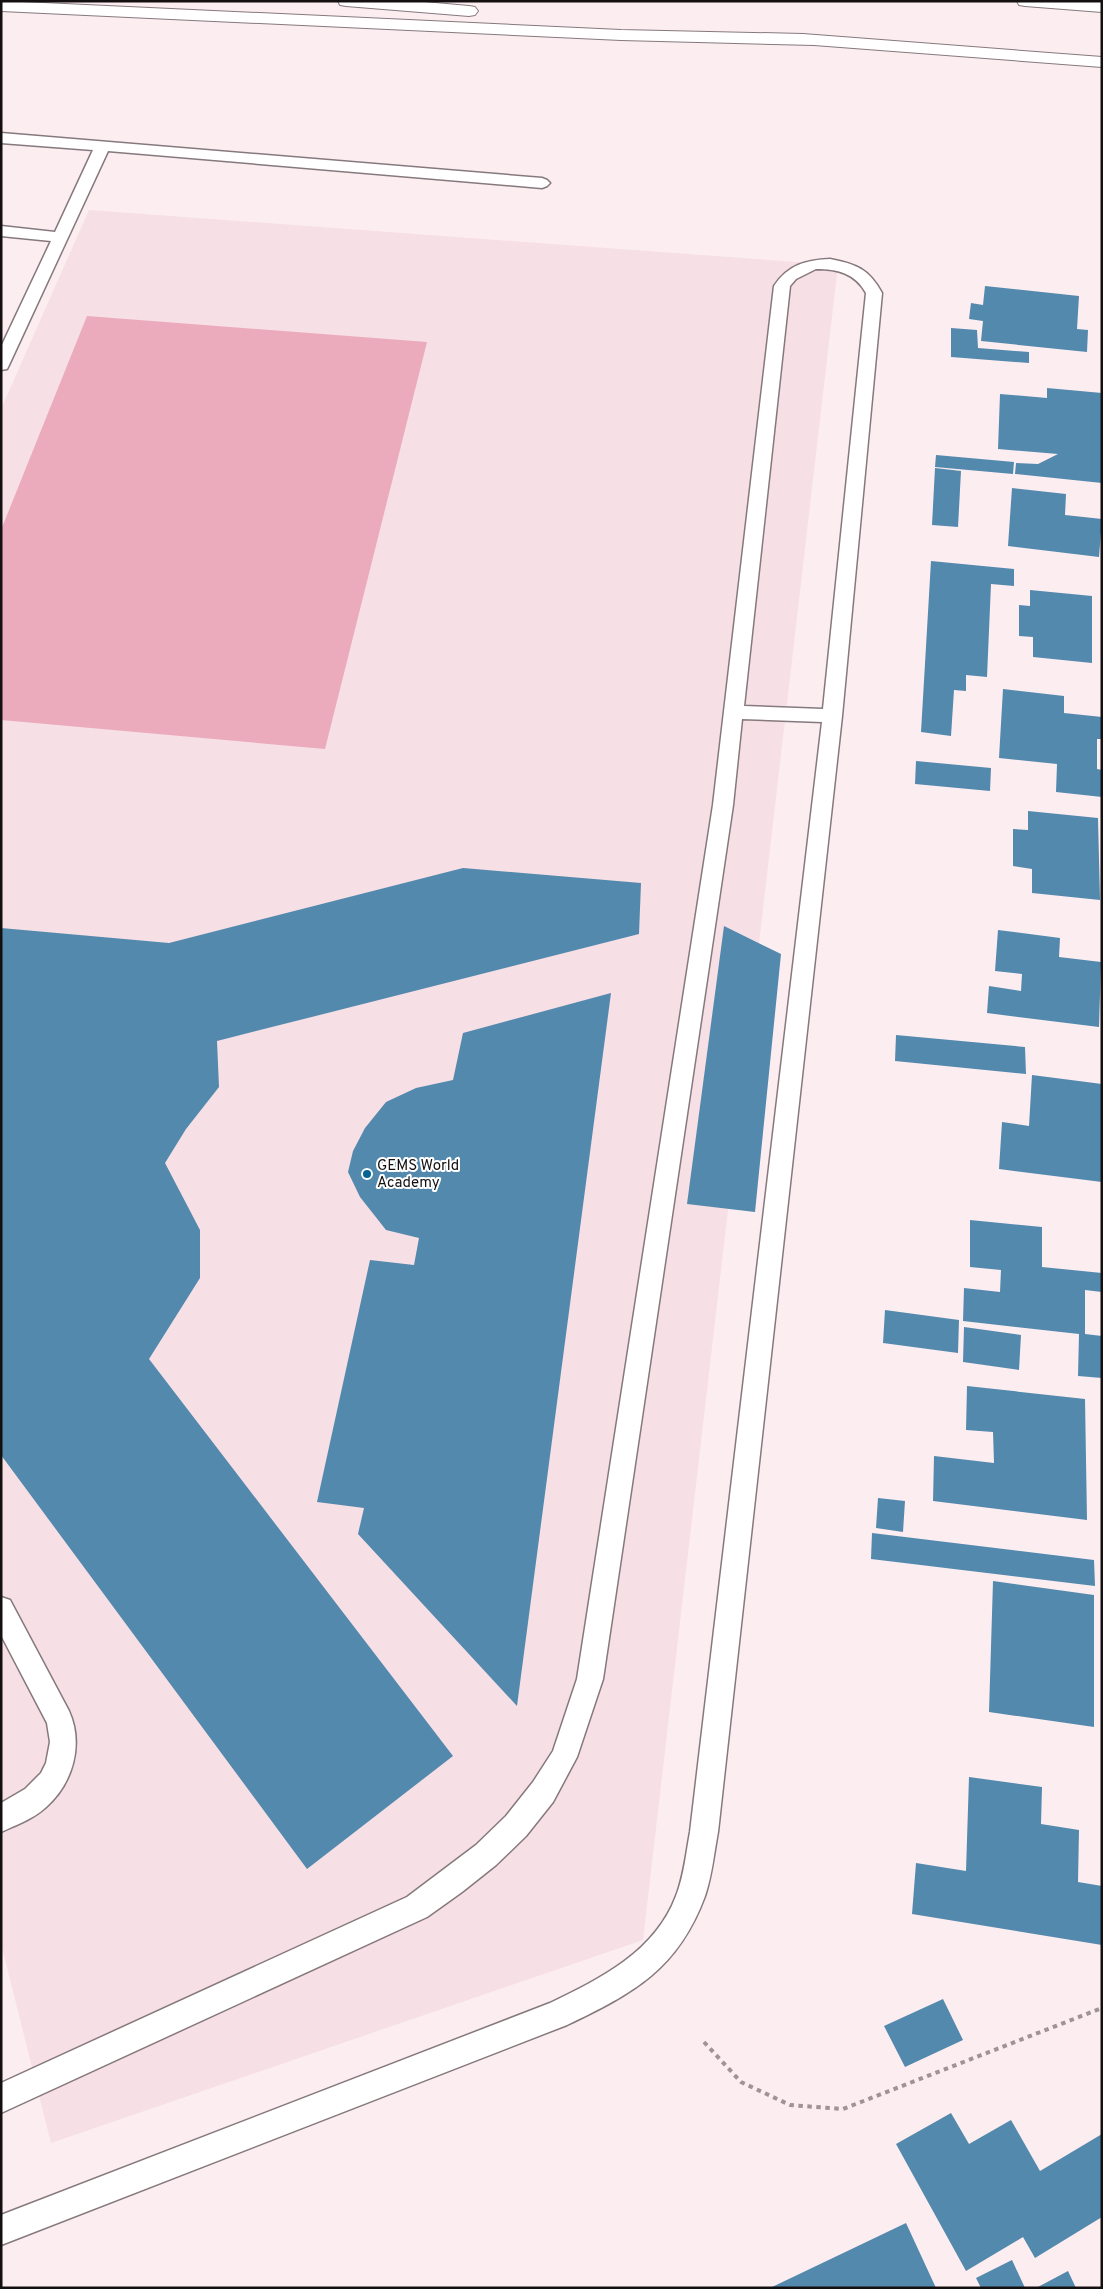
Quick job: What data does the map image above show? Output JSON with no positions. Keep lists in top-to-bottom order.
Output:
{
  "places": ["GEMS World Academy"]
}
